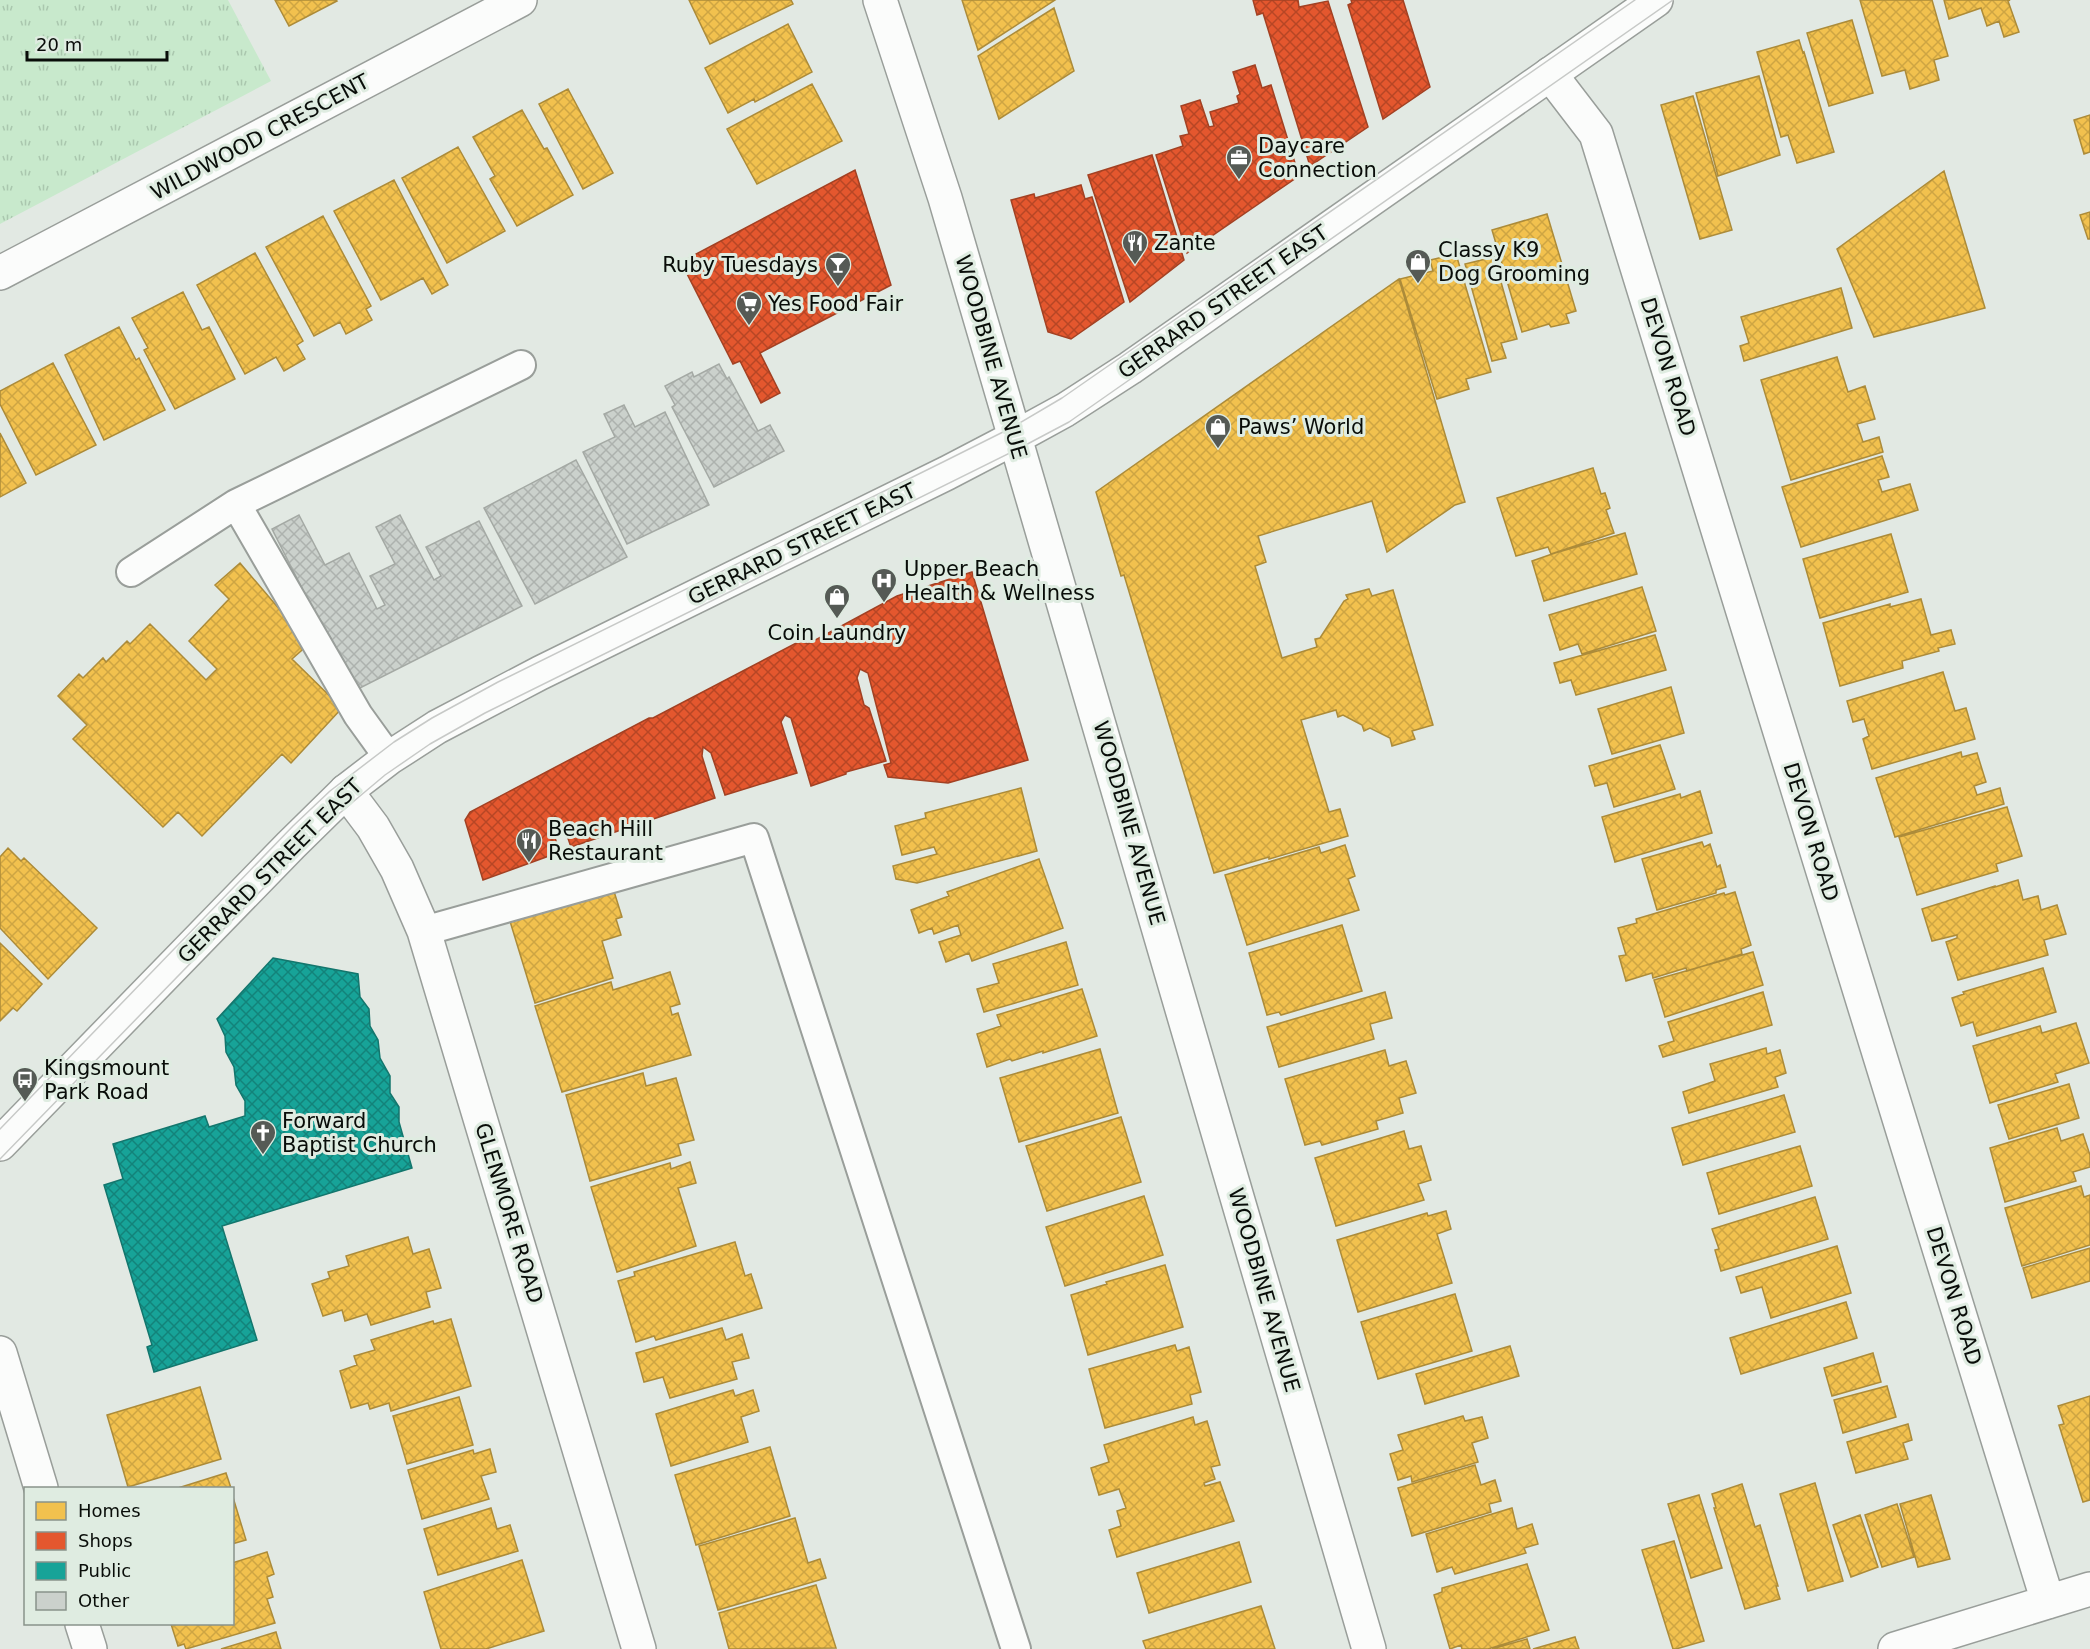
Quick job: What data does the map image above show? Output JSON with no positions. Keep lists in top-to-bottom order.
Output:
{
  "streets": {
    "main road": [
      "WILDWOOD CRESCENT",
      "GERRARD STREET EAST",
      "WOODBINE AVENUE",
      "DEVON ROAD",
      "GLENMORE ROAD"
    ]
  },
  "crossings": [
    ["GERRARD STREET EAST", "WOODBINE AVENUE"],
    ["GERRARD STREET EAST", "DEVON ROAD"],
    ["GERRARD STREET EAST", "GLENMORE ROAD"]
  ],
  "places": {
    "office": ["Daycare Connection"],
    "restaurant": ["Zante", "Beach Hill Restaurant"],
    "shop": ["Classy K9 Dog Grooming", "Paws’ World", "Coin Laundry"],
    "bar": ["Ruby Tuesdays"],
    "supermarket": ["Yes Food Fair"],
    "hospital": ["Upper Beach Health & Wellness"],
    "bus stop": ["Kingsmount Park Road"],
    "church": ["Forward Baptist Church"]
  },
  "legend": [
    "Homes",
    "Shops",
    "Public",
    "Other"
  ],
  "scale_bar": "20 m"
}
